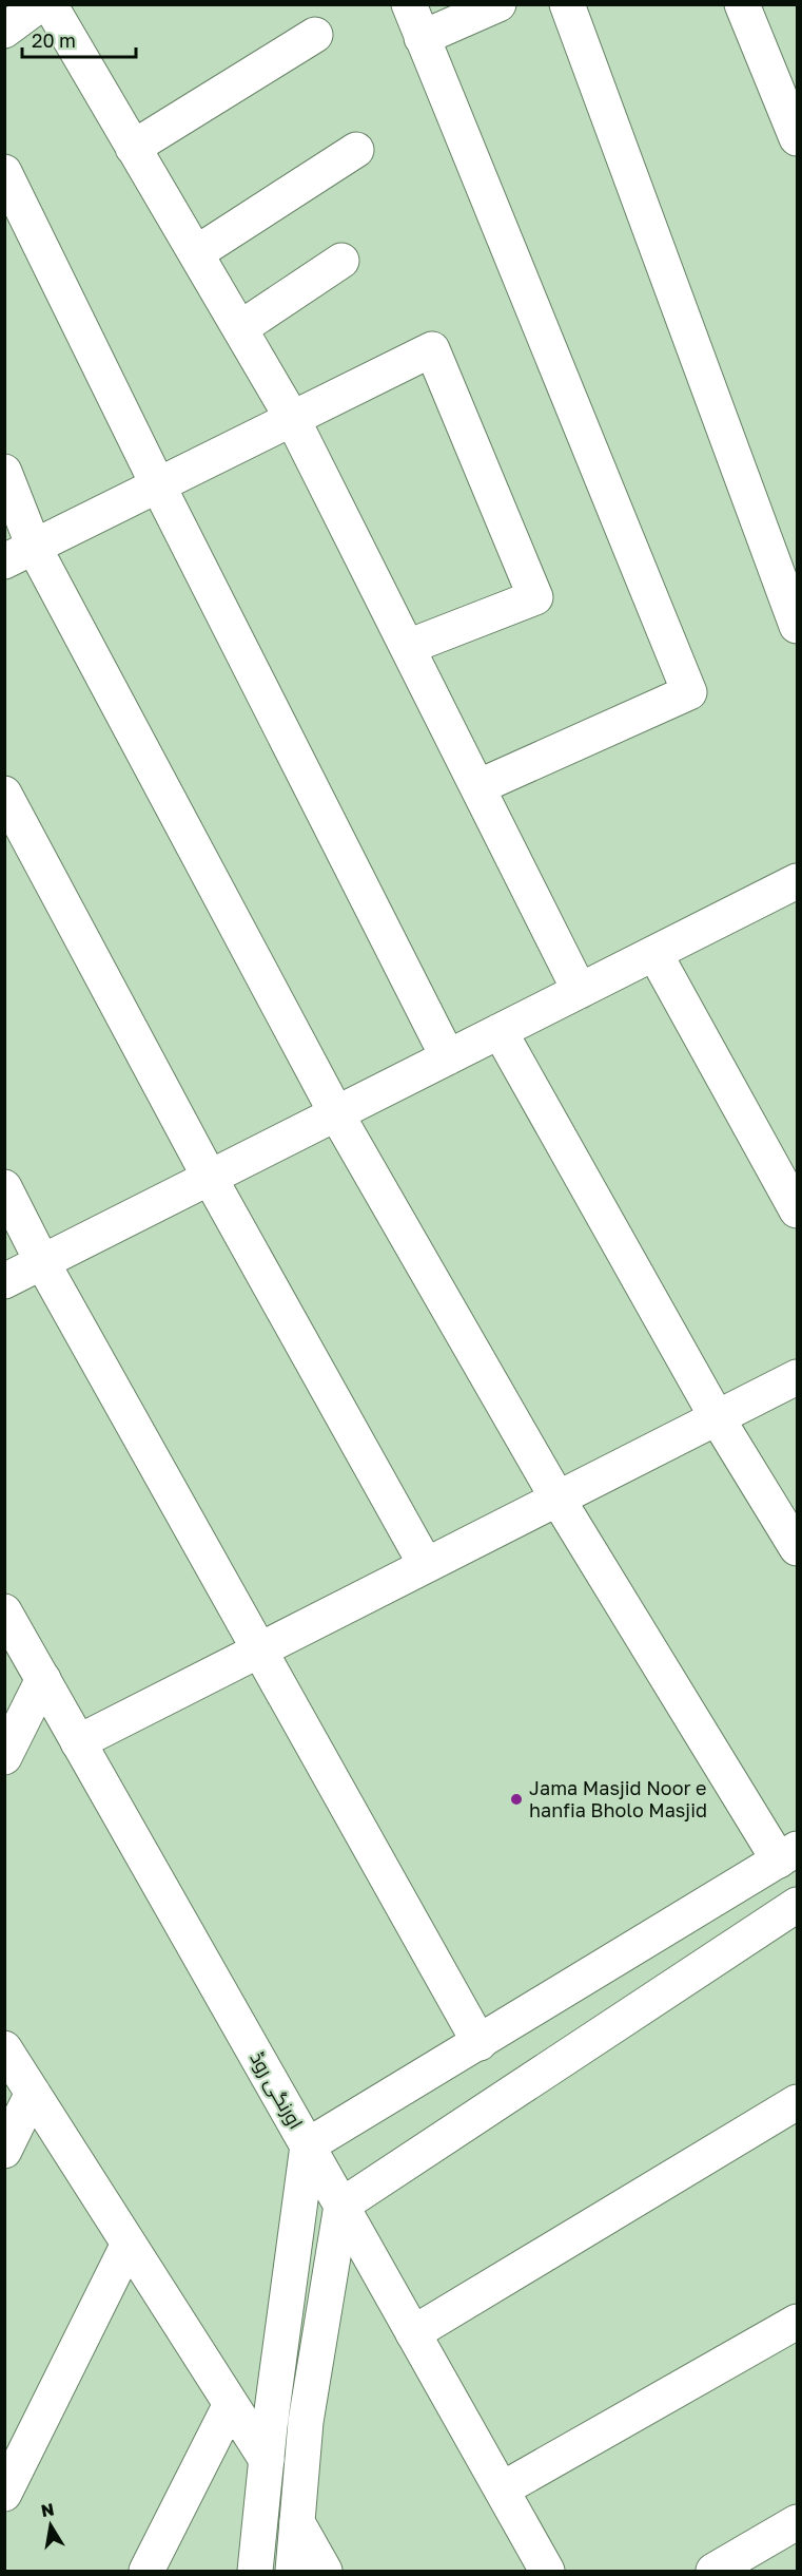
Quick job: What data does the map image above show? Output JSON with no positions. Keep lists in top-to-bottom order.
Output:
{
  "streets": {
    "street": ["اورنگی روڈ"]
  },
  "places": ["Jama Masjid Noor e hanfia Bholo Masjid"],
  "scale_bar": "20 m",
  "north": "top"
}
